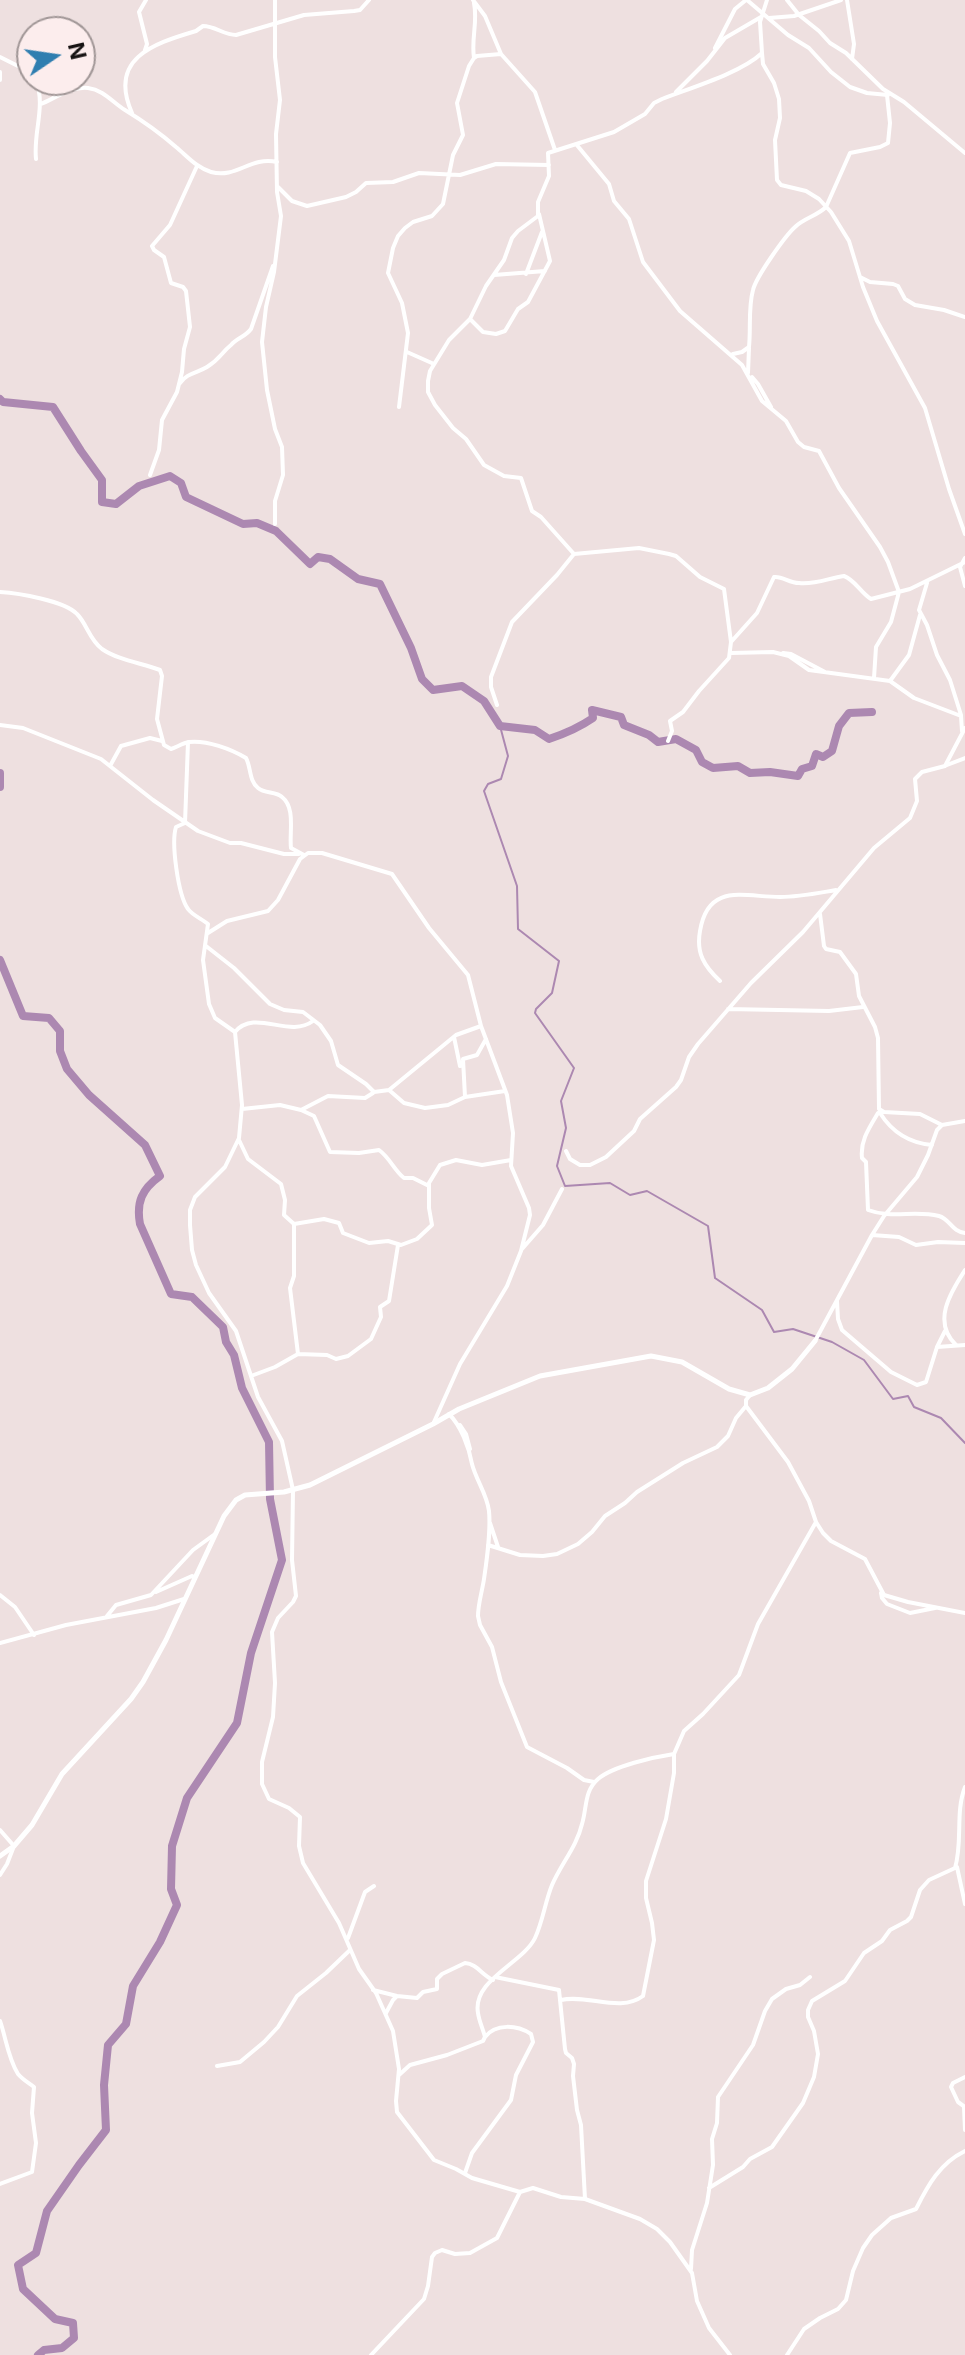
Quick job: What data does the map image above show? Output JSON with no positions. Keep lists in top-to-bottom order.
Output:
{
  "north": "right"
}
